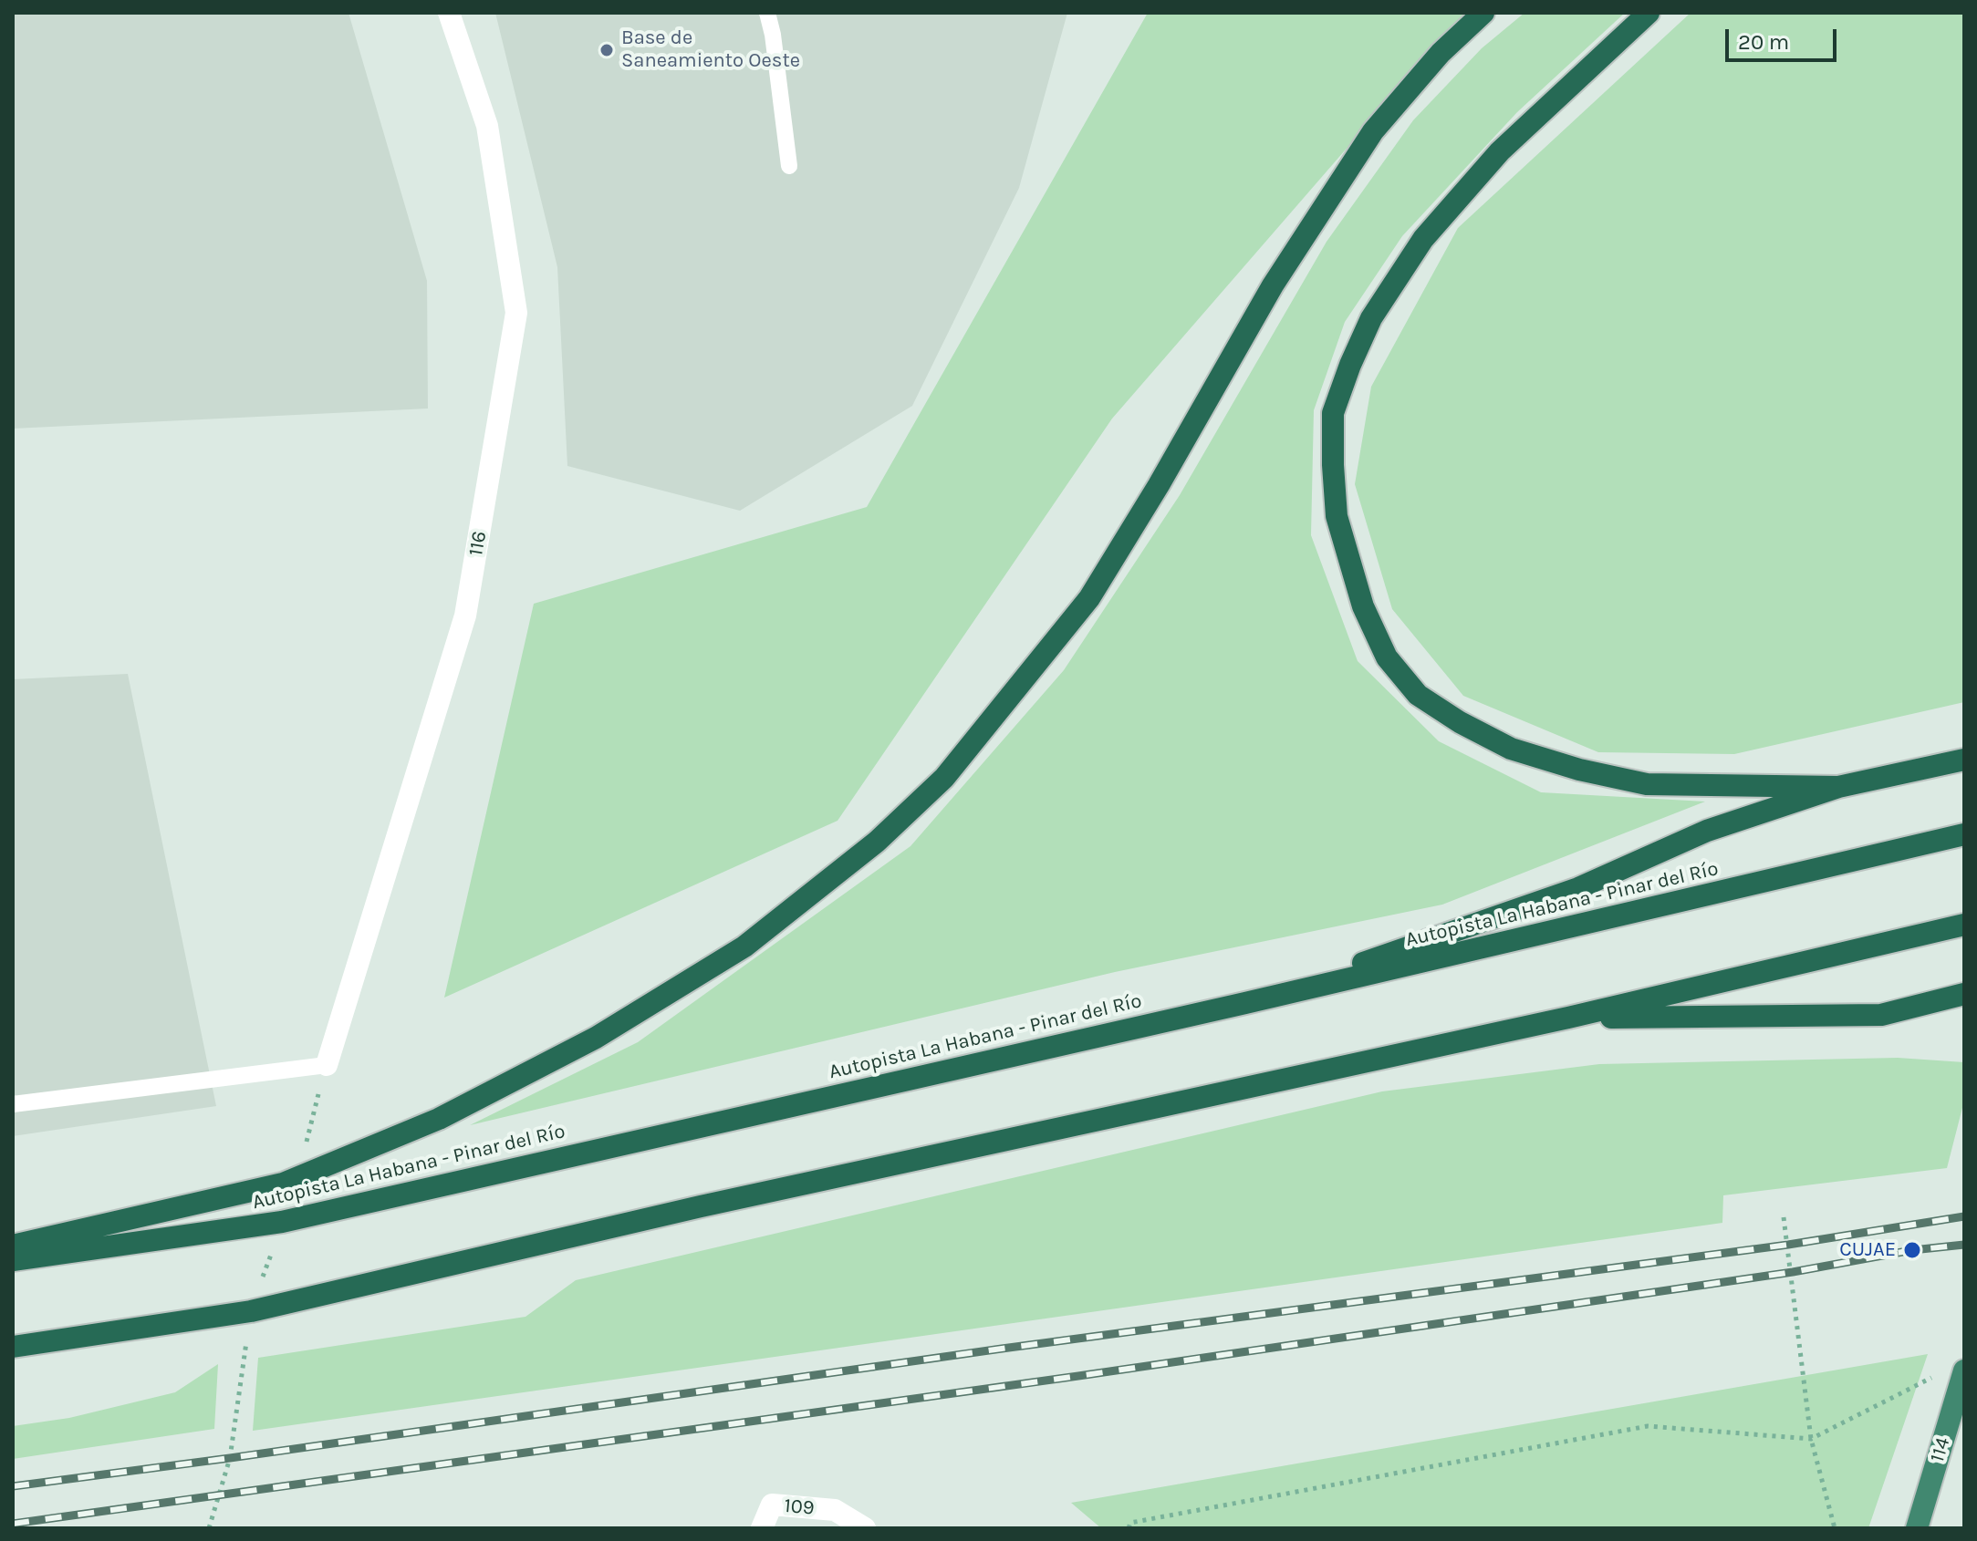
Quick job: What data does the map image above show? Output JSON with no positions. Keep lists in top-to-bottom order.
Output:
{
  "streets": {
    "highway": ["Autopista La Habana - Pinar del Río", "114"],
    "street": ["116", "109"]
  },
  "places": ["Base de Saneamiento Oeste", "CUJAE"],
  "scale_bar": "20 m"
}
